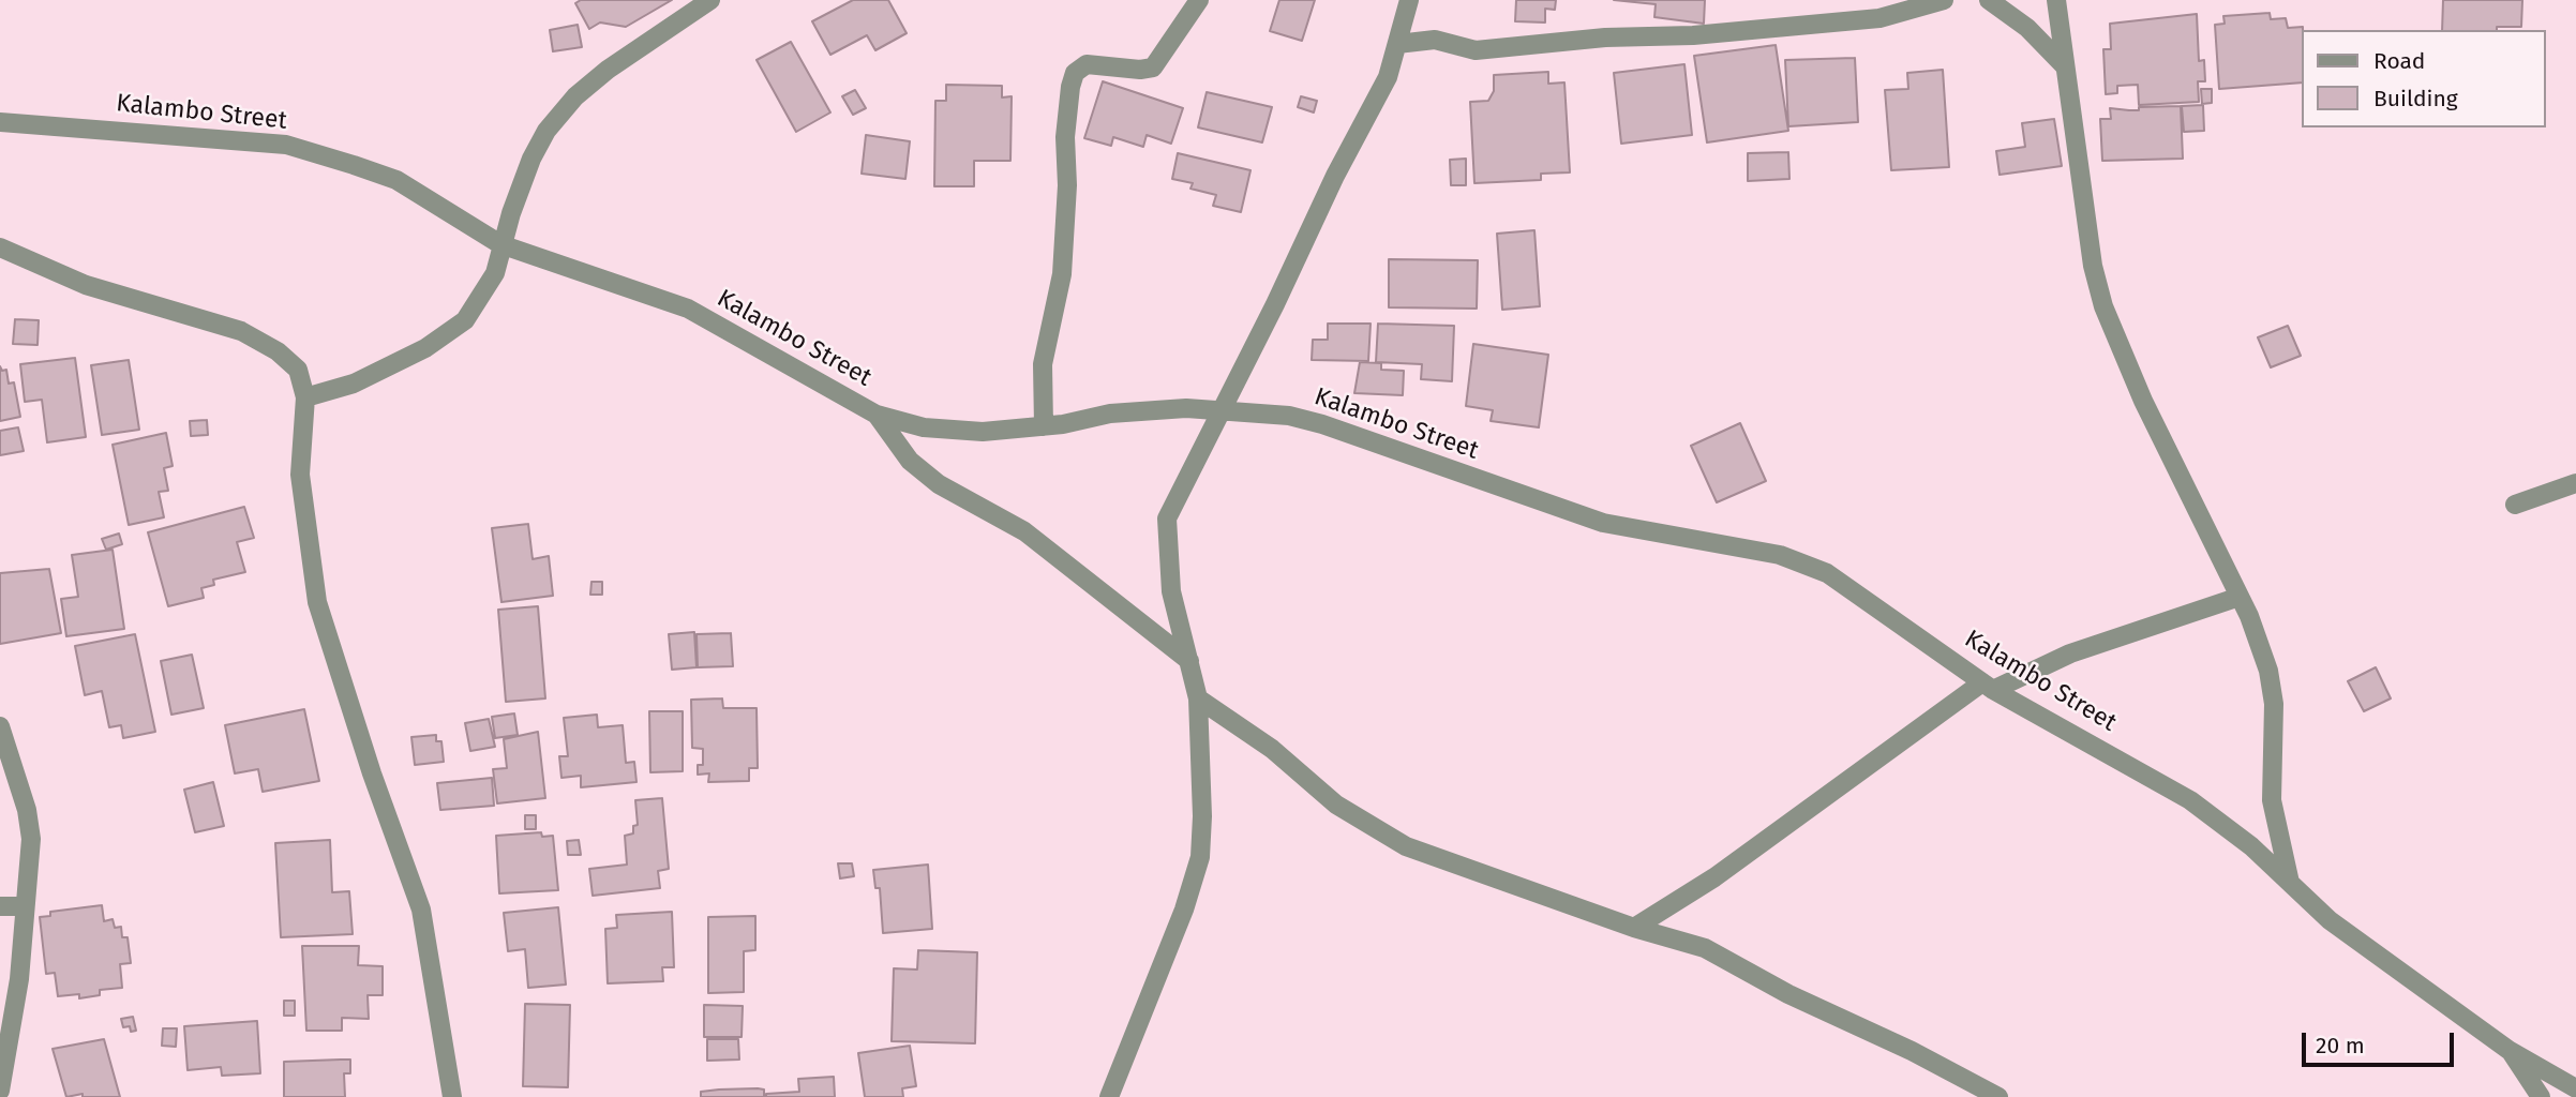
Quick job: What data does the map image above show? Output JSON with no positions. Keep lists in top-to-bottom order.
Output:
{
  "streets": {
    "street": ["Kalambo Street"]
  },
  "legend": ["Road", "Building"],
  "scale_bar": "20 m"
}
